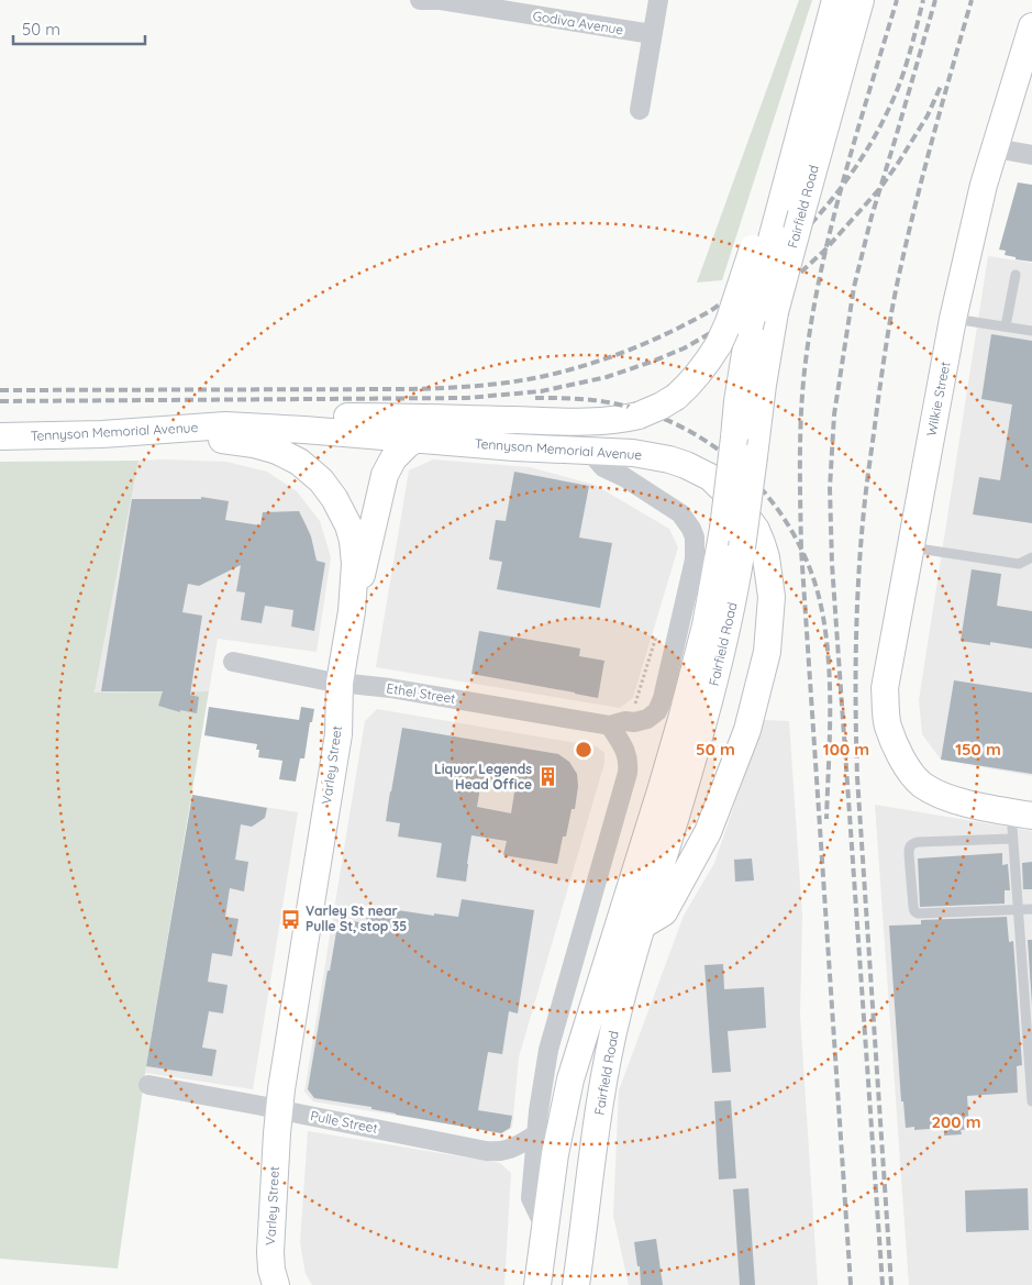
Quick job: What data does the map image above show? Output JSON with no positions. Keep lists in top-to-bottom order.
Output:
{
  "streets": {
    "main road": [
      "Fairfield Road",
      "Wilkie Street",
      "Tennyson Memorial Avenue",
      "Varley Street"
    ],
    "street": ["Godiva Avenue", "Ethel Street", "Pulle Street"]
  },
  "crossings": [
    ["Fairfield Road", "Tennyson Memorial Avenue"],
    ["Tennyson Memorial Avenue", "Varley Street"],
    ["Ethel Street", "Varley Street"],
    ["Varley Street", "Pulle Street"]
  ],
  "places": {
    "building": ["Liquor Legends Head Office"],
    "bus stop": ["Varley St near Pulle St, stop 35"]
  },
  "scale_bar": "50 m",
  "rings": [
    "50 m",
    "100 m",
    "150 m",
    "200 m"
  ]
}
